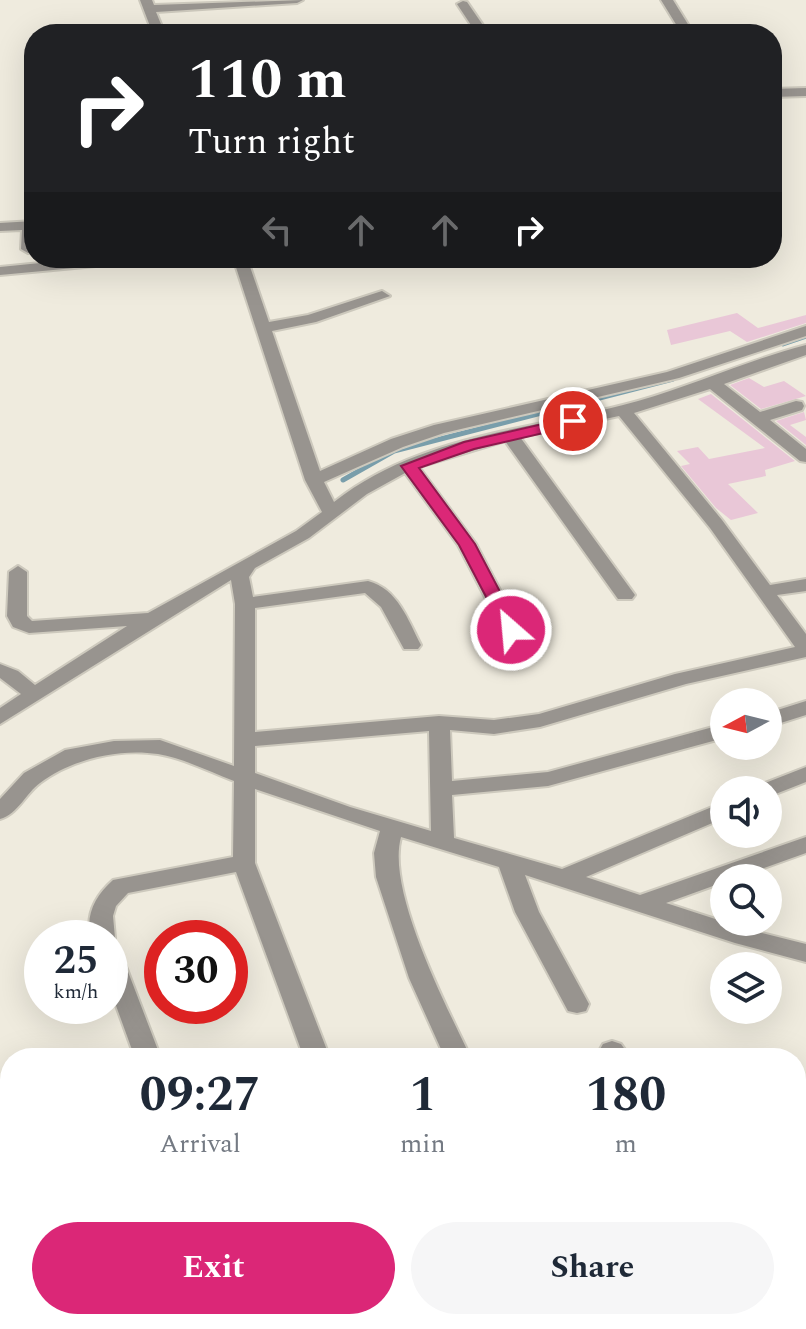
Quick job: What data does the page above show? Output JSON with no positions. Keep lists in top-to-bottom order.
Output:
{
  "north": "left",
  "page": {
    "turn": ["110 m", "Turn right"],
    "speed": "25 km/h",
    "limit": "30",
    "eta": [
      "09:27",
      "Arrival",
      "1",
      "min",
      "180",
      "m"
    ],
    "buttons": ["Exit", "Share"]
  }
}
